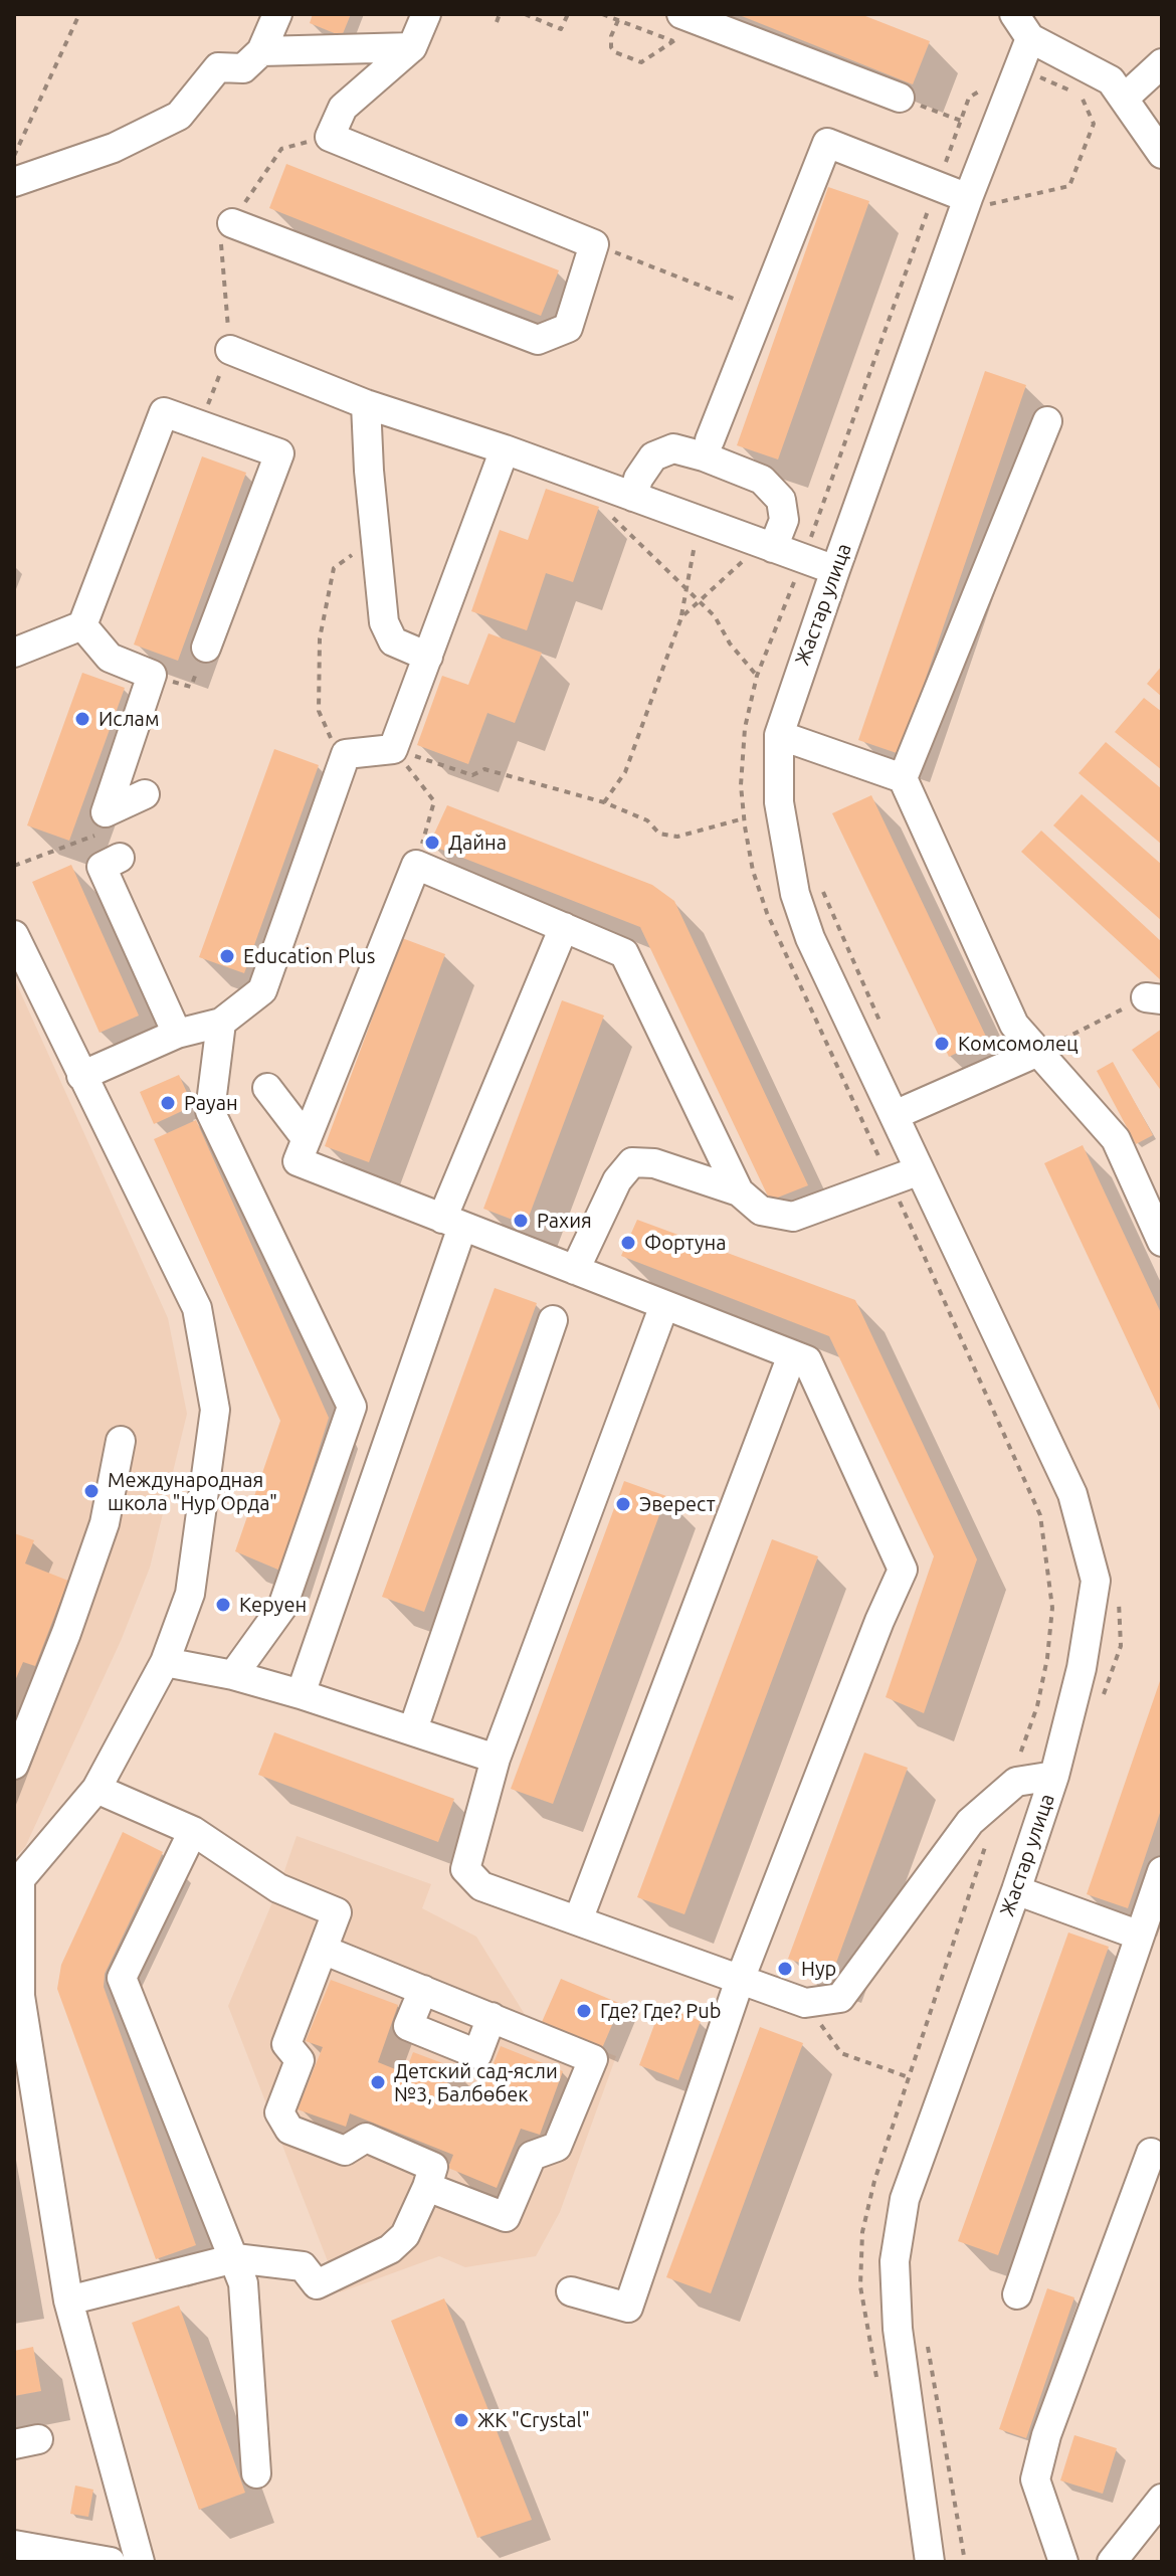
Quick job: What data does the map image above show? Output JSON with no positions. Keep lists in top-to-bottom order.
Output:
{
  "streets": {
    "street": ["Жастар улица"]
  },
  "places": [
    "Ислам",
    "Дайна",
    "Education Plus",
    "Комсомолец",
    "Рауан",
    "Рахия",
    "Фортуна",
    "Международная школа \"Нур Орда\"",
    "Эверест",
    "Керуен",
    "Нур",
    "Где? Где? Pub",
    "Детский сад-ясли №3, Балбөбек",
    "ЖК \"Crystal\""
  ]
}
